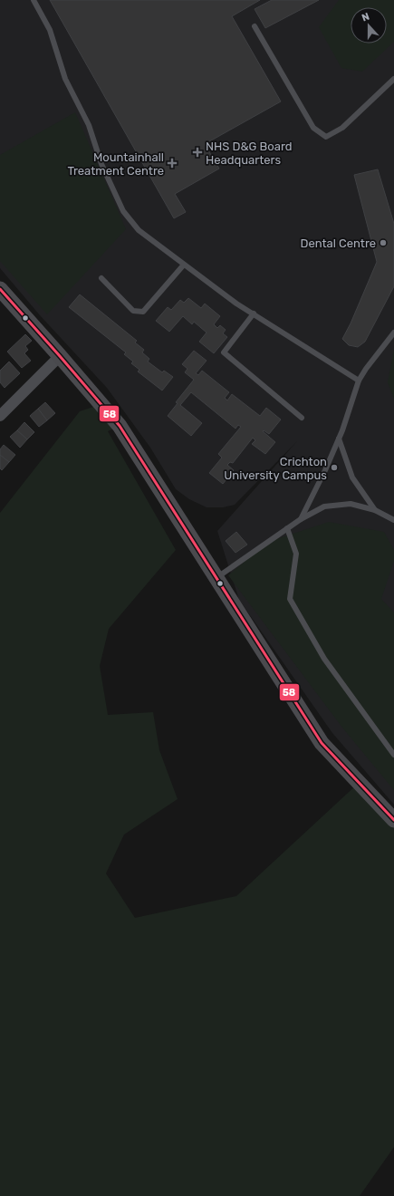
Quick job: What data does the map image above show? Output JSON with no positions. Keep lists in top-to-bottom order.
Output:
{
  "places": {
    "health": ["NHS D&G Board Headquarters", "Mountainhall Treatment Centre"],
    "other": ["Dental Centre", "Crichton University Campus"]
  },
  "lines": ["transit line 58"],
  "north": "top"
}
